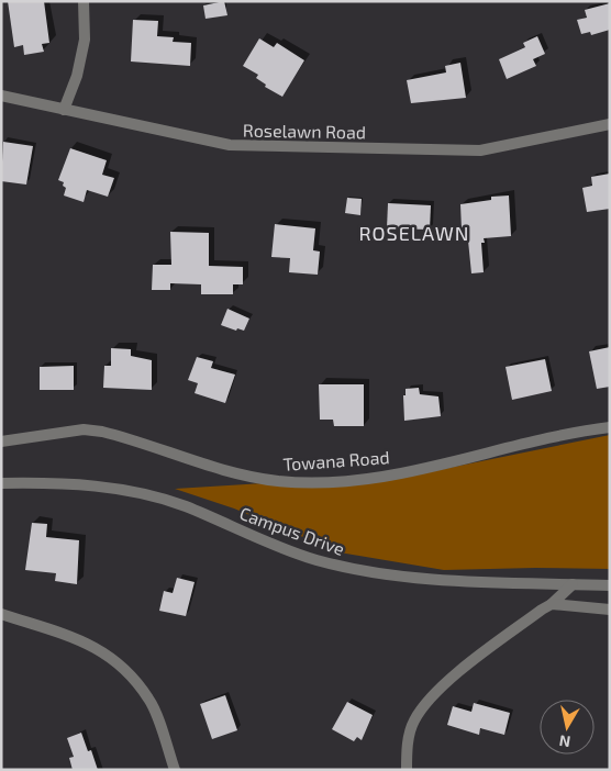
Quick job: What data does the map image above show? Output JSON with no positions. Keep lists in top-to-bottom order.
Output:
{
  "streets": {
    "street": ["Roselawn Road", "Towana Road", "Campus Drive"]
  },
  "districts": ["ROSELAWN"],
  "north": "bottom"
}
